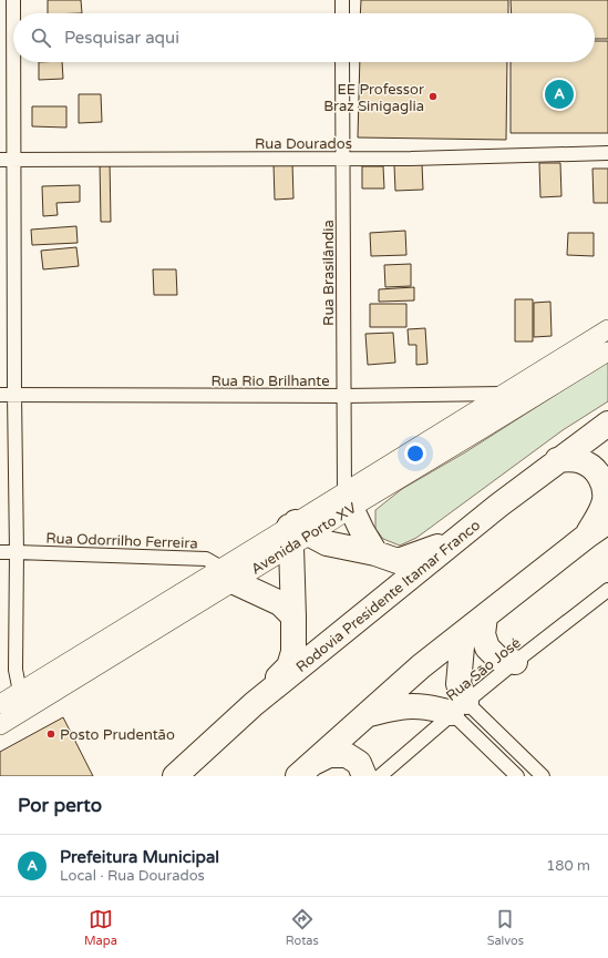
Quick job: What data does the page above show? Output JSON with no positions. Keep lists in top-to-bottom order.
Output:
{
  "streets": {
    "highway": ["Rodovia Presidente Itamar Franco"],
    "street": [
      "Rua Dourados",
      "Rua Brasilândia",
      "Rua Rio Brilhante",
      "Avenida Porto XV",
      "Rua Odorrilho Ferreira",
      "Rua São José"
    ]
  },
  "crossings": [
    ["Rua Dourados", "Rua Brasilândia"],
    ["Rua Brasilândia", "Rua Rio Brilhante"],
    ["Rua Brasilândia", "Avenida Porto XV"],
    ["Rua Rio Brilhante", "Avenida Porto XV"],
    ["Avenida Porto XV", "Rua Odorrilho Ferreira"]
  ],
  "places": ["EE Professor Braz Sinigaglia", "Posto Prudentão"],
  "page": {
    "search": "Pesquisar aqui",
    "pins": "A",
    "heading": "Por perto",
    "list": [
      {
        "mark": "A",
        "name": "Prefeitura Municipal",
        "note": "Local · Rua Dourados",
        "value": "180 m"
      }
    ],
    "nav": ["Mapa", "Rotas", "Salvos"]
  }
}
